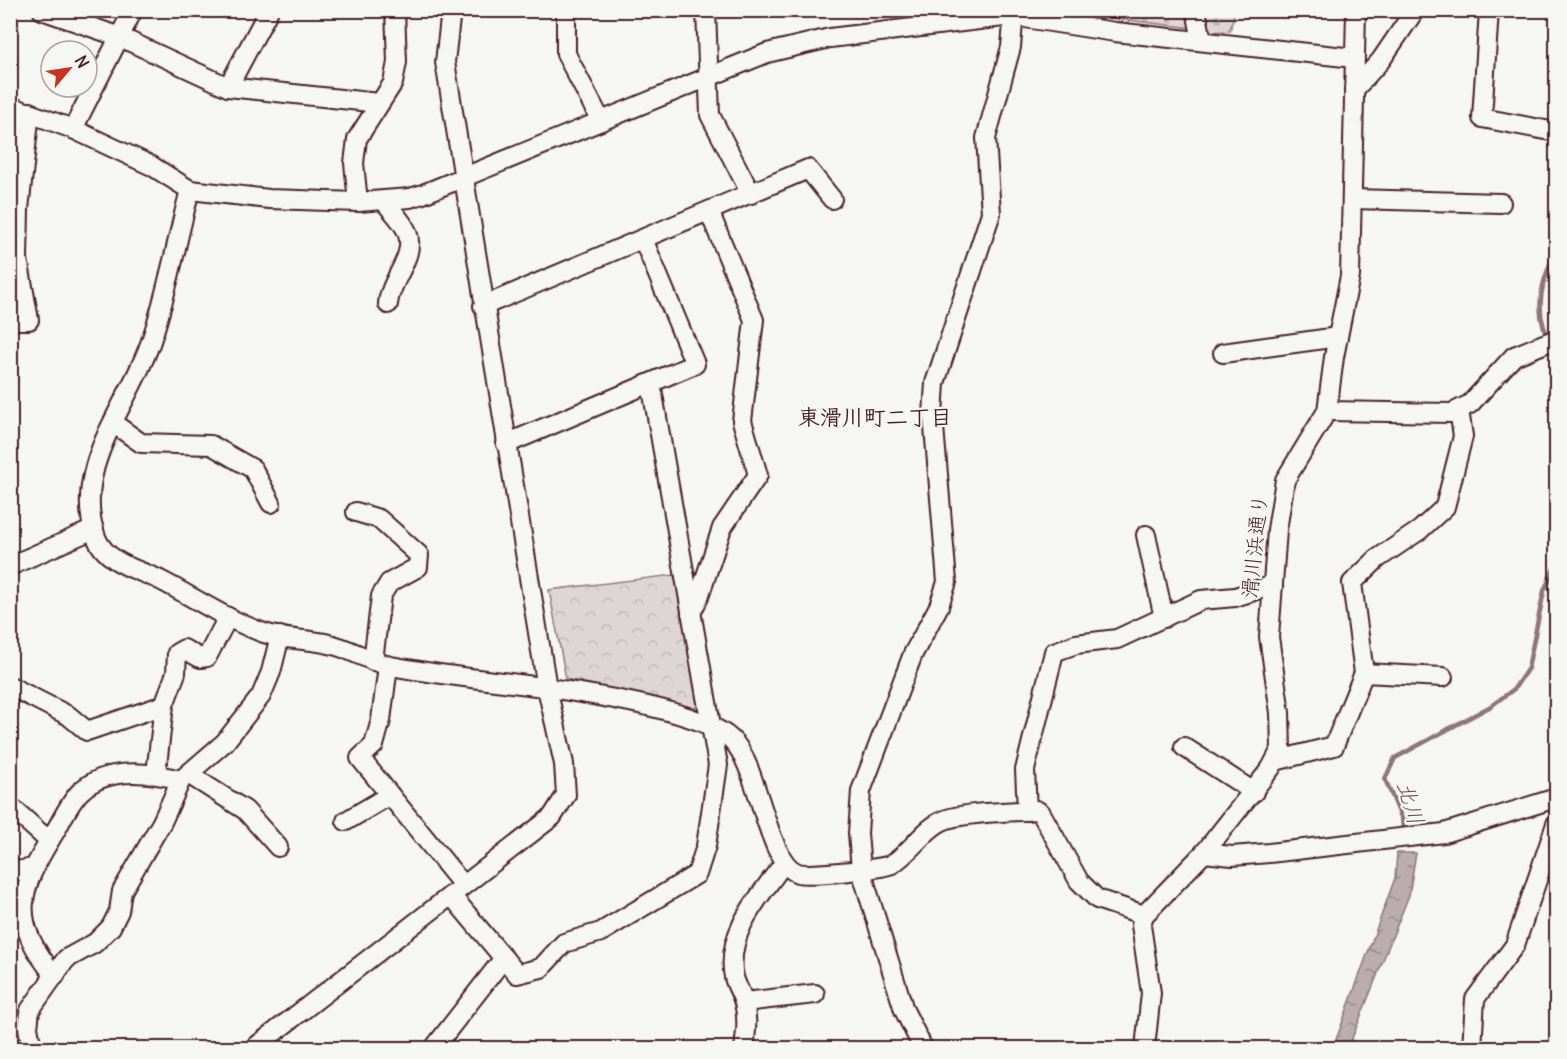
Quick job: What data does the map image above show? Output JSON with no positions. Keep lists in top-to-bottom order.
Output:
{
  "streets": {
    "street": ["滑川浜通り"]
  },
  "districts": ["東滑川町二丁目"],
  "water": ["北川"],
  "north": "top right"
}
